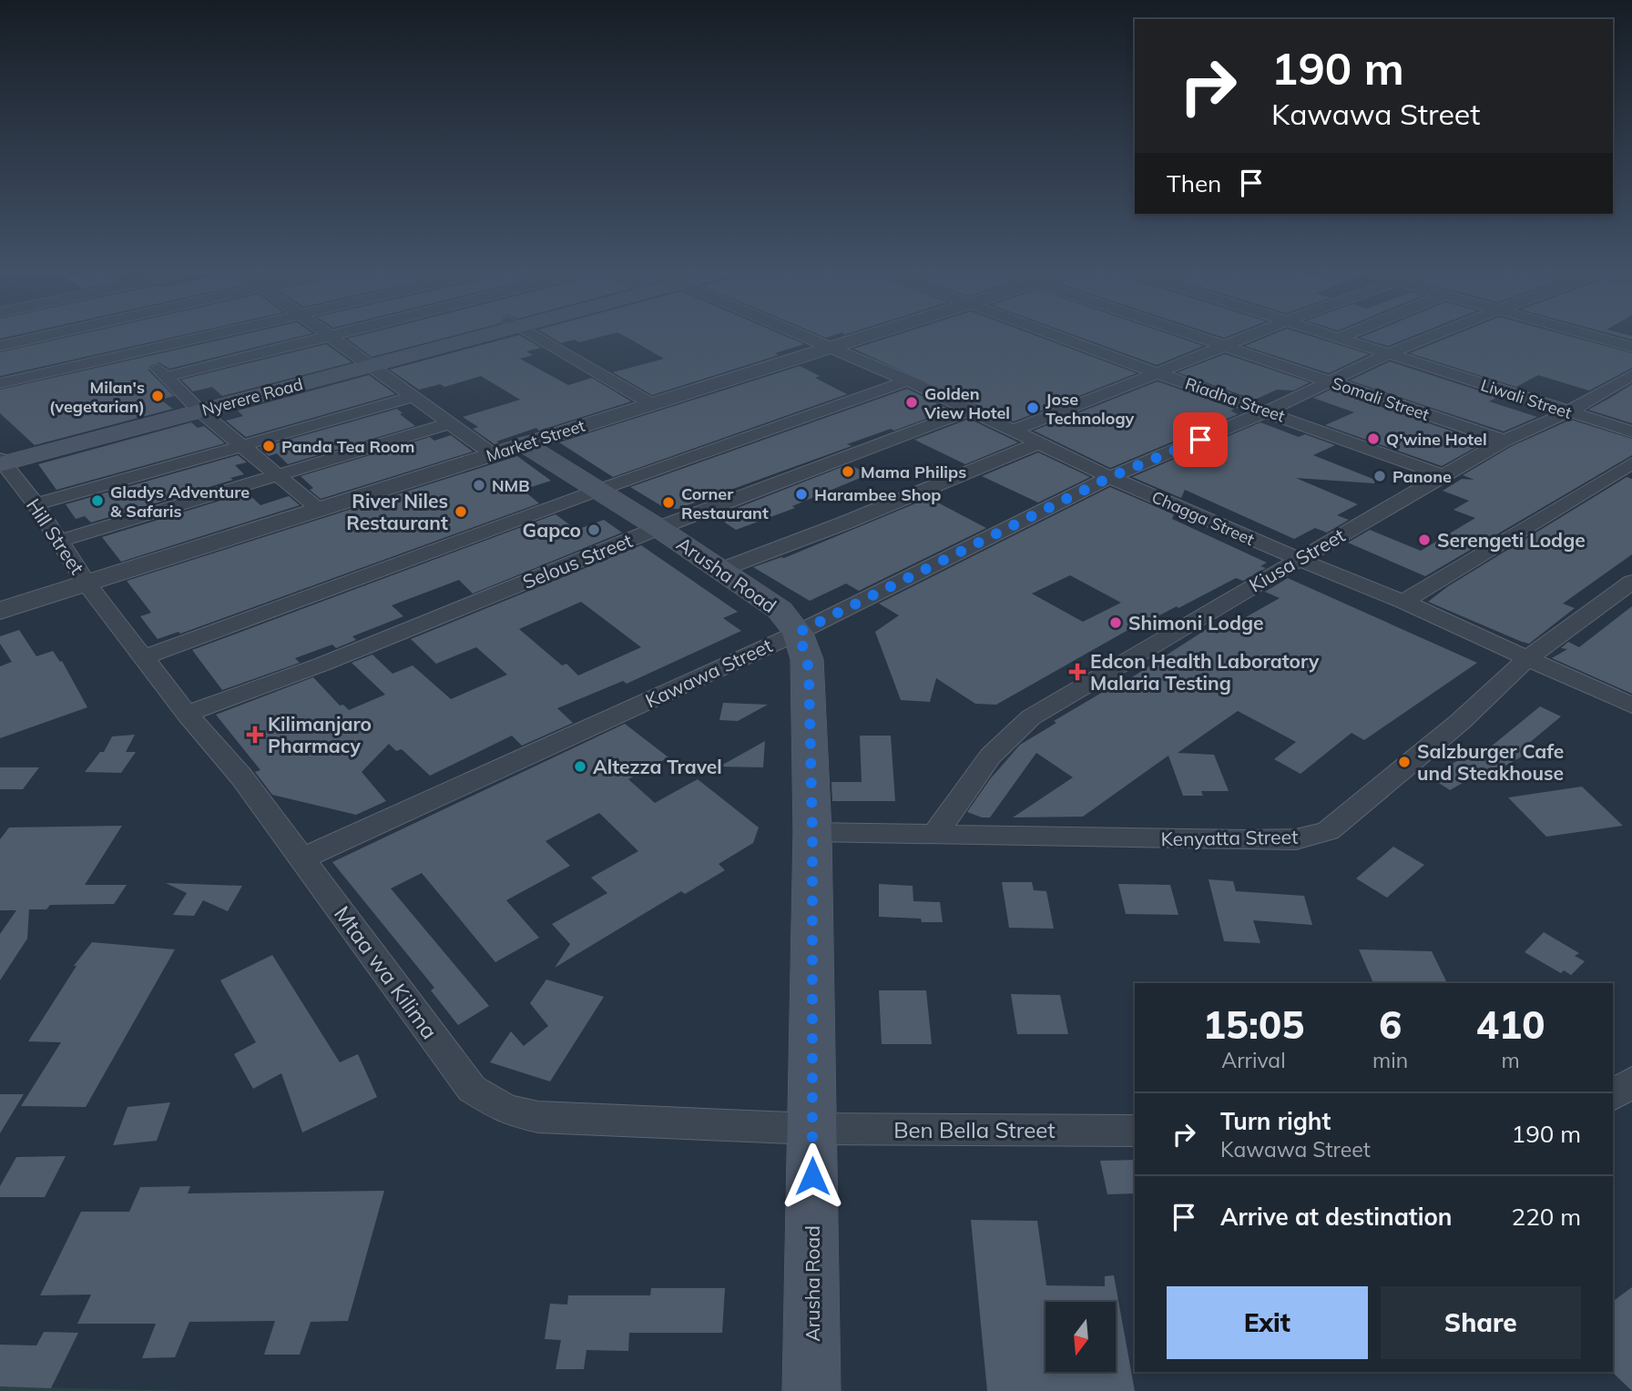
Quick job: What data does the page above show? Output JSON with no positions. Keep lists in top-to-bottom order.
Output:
{
  "streets": {
    "main road": ["Nyerere Road", "Arusha Road"],
    "street": [
      "Somali Street",
      "Liwali Street",
      "Riadha Street",
      "Market Street",
      "Chagga Street",
      "Hill Street",
      "Kiusa Street",
      "Selous Street",
      "Kawawa Street",
      "Kenyatta Street",
      "Mtaa wa Kilima",
      "Ben Bella Street"
    ]
  },
  "crossings": [
    ["Nyerere Road", "Hill Street"],
    ["Somali Street", "Kiusa Street"],
    ["Somali Street", "Kawawa Street"],
    ["Liwali Street", "Kiusa Street"],
    ["Liwali Street", "Kawawa Street"],
    ["Riadha Street", "Kiusa Street"],
    ["Riadha Street", "Kawawa Street"],
    ["Market Street", "Chagga Street"],
    ["Market Street", "Hill Street"],
    ["Market Street", "Arusha Road"],
    ["Market Street", "Mtaa wa Kilima"],
    ["Chagga Street", "Kiusa Street"],
    ["Chagga Street", "Selous Street"],
    ["Chagga Street", "Kawawa Street"],
    ["Chagga Street", "Kenyatta Street"],
    ["Hill Street", "Mtaa wa Kilima"],
    ["Kiusa Street", "Kenyatta Street"],
    ["Selous Street", "Arusha Road"],
    ["Selous Street", "Mtaa wa Kilima"],
    ["Arusha Road", "Kawawa Street"],
    ["Arusha Road", "Kenyatta Street"],
    ["Arusha Road", "Mtaa wa Kilima"],
    ["Arusha Road", "Ben Bella Street"],
    ["Kawawa Street", "Mtaa wa Kilima"],
    ["Mtaa wa Kilima", "Ben Bella Street"]
  ],
  "places": {
    "other": [
      "Milan's (vegetarian)",
      "Golden View Hotel",
      "Jose Technology",
      "Q'wine Hotel",
      "Panda Tea Room",
      "Mama Philips",
      "Panone",
      "NMB",
      "Harambee Shop",
      "Gladys Adventure & Safaris",
      "Corner Restaurant",
      "River Niles Restaurant",
      "Gapco",
      "Serengeti Lodge",
      "Shimoni Lodge",
      "Salzburger Cafe und Steakhouse",
      "Altezza Travel"
    ],
    "health": ["Edcon Health Laboratory Malaria Testing", "Kilimanjaro Pharmacy"]
  },
  "north": "bottom",
  "page": {
    "turn": ["190 m", "Kawawa Street"],
    "then": "Then",
    "eta": [
      "15:05",
      "Arrival",
      "6",
      "min",
      "410",
      "m"
    ],
    "list": [
      {
        "name": "Turn right",
        "note": "Kawawa Street",
        "value": "190 m"
      },
      {
        "name": "Arrive at destination",
        "value": "220 m"
      }
    ],
    "buttons": ["Exit", "Share"]
  }
}
